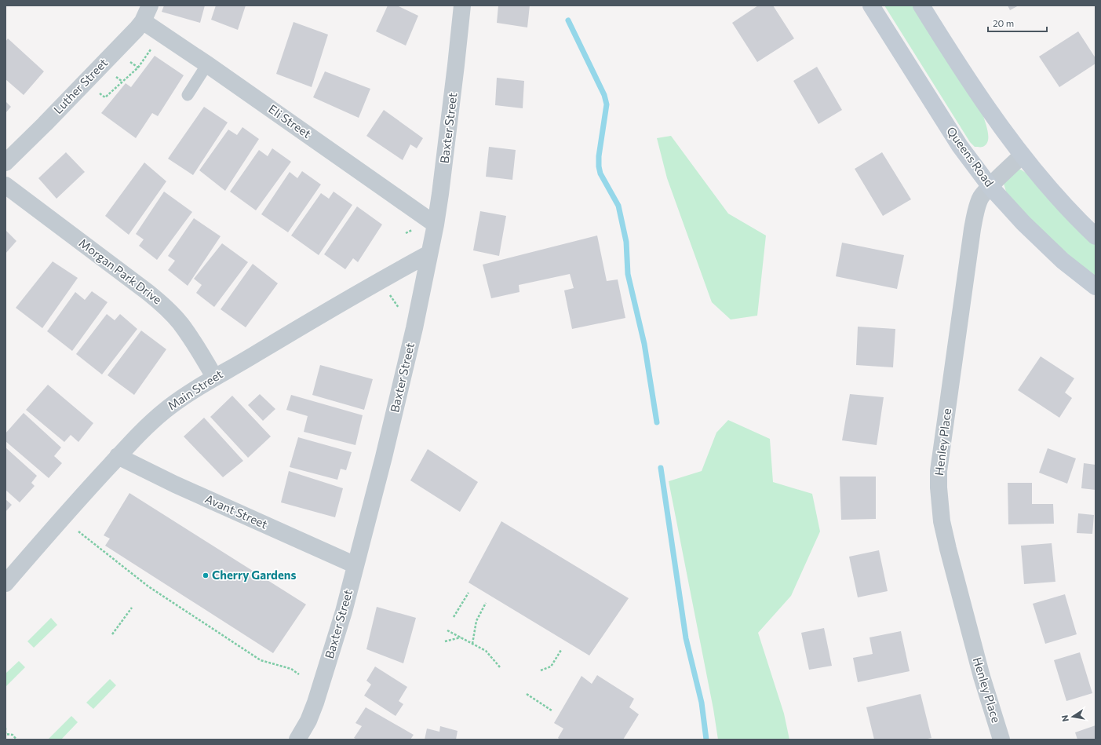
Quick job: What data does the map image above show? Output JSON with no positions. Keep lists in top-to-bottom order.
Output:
{
  "streets": {
    "main road": ["Queens Road"],
    "street": [
      "Luther Street",
      "Eli Street",
      "Baxter Street",
      "Morgan Park Drive",
      "Main Street",
      "Henley Place",
      "Avant Street"
    ]
  },
  "crossings": [
    ["Luther Street", "Eli Street"],
    ["Eli Street", "Baxter Street"],
    ["Baxter Street", "Main Street"],
    ["Baxter Street", "Avant Street"],
    ["Queens Road", "Henley Place"],
    ["Morgan Park Drive", "Main Street"],
    ["Main Street", "Avant Street"]
  ],
  "places": ["Cherry Gardens"],
  "scale_bar": "20 m",
  "north": "left"
}
